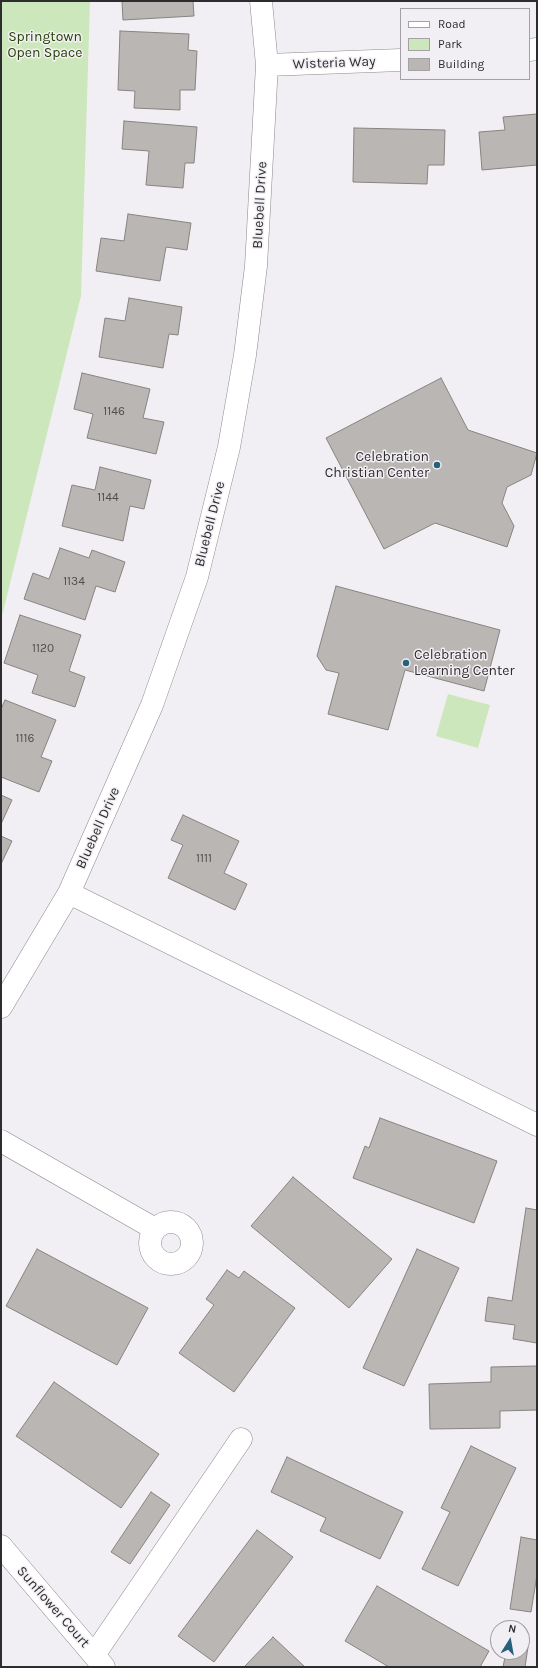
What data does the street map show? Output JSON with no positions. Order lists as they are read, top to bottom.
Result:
{
  "streets": {
    "street": ["Wisteria Way", "Bluebell Drive", "Sunflower Court"]
  },
  "crossings": [
    ["Wisteria Way", "Bluebell Drive"]
  ],
  "parks": ["Springtown Open Space"],
  "places": ["Celebration Christian Center", "Celebration Learning Center"],
  "house_numbers": [
    "1146",
    "1144",
    "1134",
    "1120",
    "1116",
    "1111"
  ],
  "legend": ["Road", "Park", "Building"],
  "north": "top"
}
